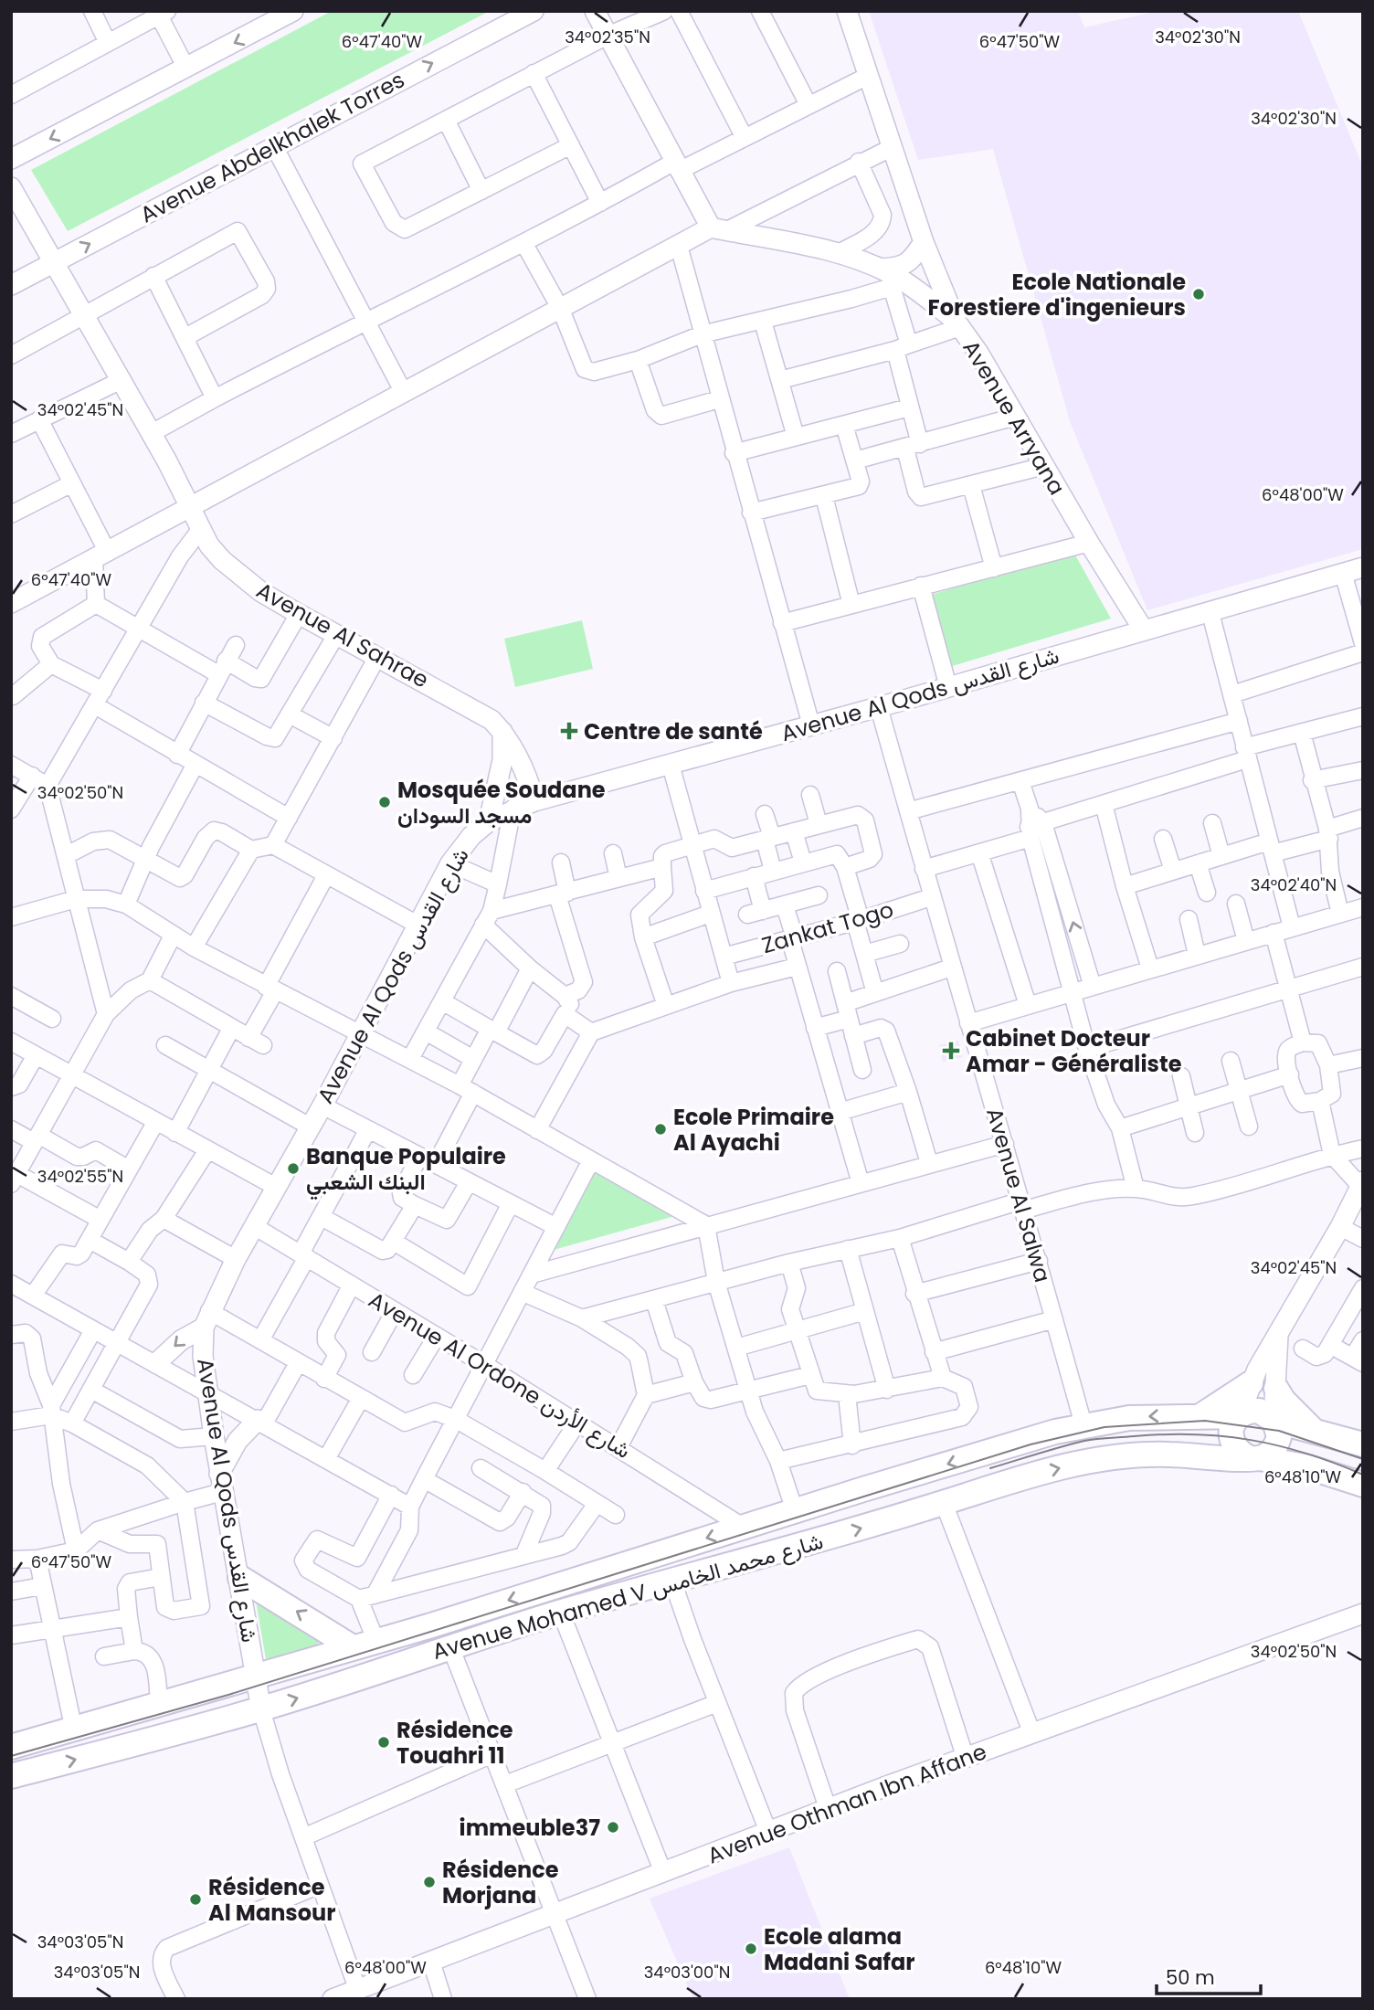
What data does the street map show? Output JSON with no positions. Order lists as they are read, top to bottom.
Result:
{
  "streets": {
    "main road": ["Avenue Mohamed V شارع محمد الخامس"],
    "street": [
      "Avenue Abdelkhalek Torres",
      "Avenue Arryana",
      "Avenue Al Sahrae",
      "Avenue Al Qods شارع القدس",
      "Zankat Togo",
      "Avenue Al Salwa",
      "Avenue Al Ordone شارع الأردن",
      "Avenue Othman Ibn Affane"
    ]
  },
  "crossings": [
    ["Avenue Abdelkhalek Torres", "Avenue Al Sahrae"],
    ["Avenue Arryana", "Avenue Al Qods شارع القدس"],
    ["Avenue Al Sahrae", "Avenue Al Qods شارع القدس"],
    ["Avenue Al Qods شارع القدس", "Avenue Al Salwa"],
    ["Avenue Al Qods شارع القدس", "Avenue Al Ordone شارع الأردن"],
    ["Avenue Al Qods شارع القدس", "Avenue Mohamed V شارع محمد الخامس"],
    ["Zankat Togo", "Avenue Al Salwa"],
    ["Avenue Al Salwa", "Avenue Mohamed V شارع محمد الخامس"],
    ["Avenue Al Ordone شارع الأردن", "Avenue Mohamed V شارع محمد الخامس"]
  ],
  "places": {
    "other": [
      "Ecole Nationale Forestiere d'ingenieurs",
      "Mosquée Soudane مسجد السودان",
      "Ecole Primaire Al Ayachi",
      "Banque Populaire البنك الشعبي",
      "Résidence Touahri 11",
      "immeuble37",
      "Résidence Morjana",
      "Résidence Al Mansour",
      "Ecole alama Madani Safar"
    ],
    "health": ["Centre de santé", "Cabinet Docteur Amar - Généraliste"]
  },
  "scale_bar": "50 m",
  "coordinates": [
    "34°02'35\"N",
    "34°02'30\"N",
    "6°47'50\"W",
    "6°47'40\"W",
    "34°02'45\"N",
    "6°48'00\"W",
    "34°02'50\"N",
    "34°02'40\"N",
    "34°02'55\"N",
    "6°48'10\"W",
    "34°03'05\"N",
    "34°03'00\"N"
  ]
}
